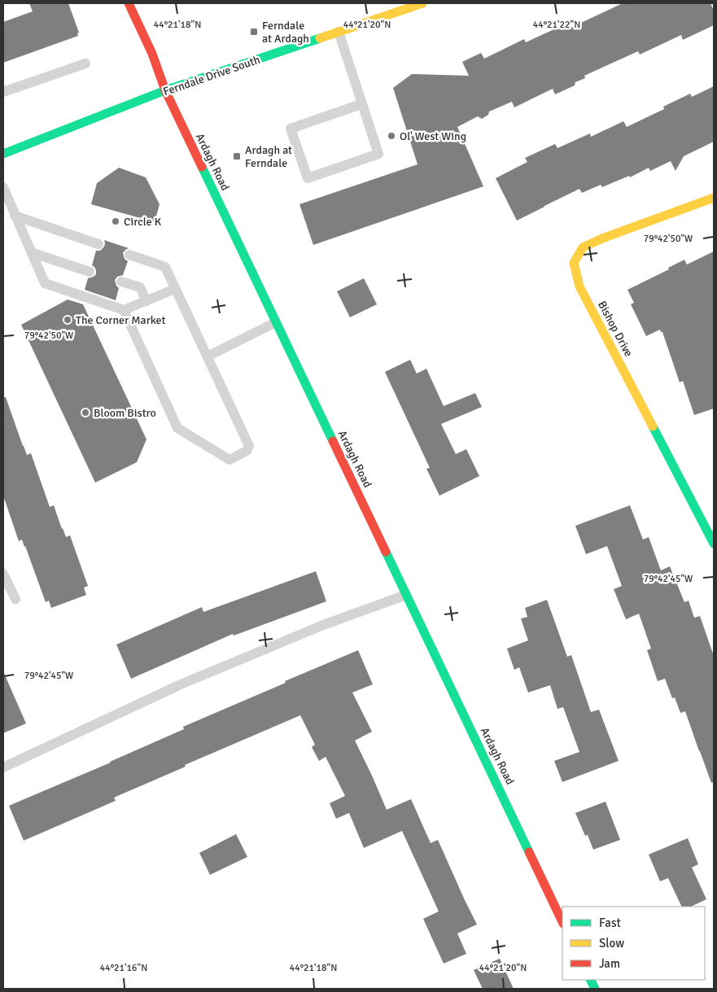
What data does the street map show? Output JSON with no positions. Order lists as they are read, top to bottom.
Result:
{
  "streets": {
    "street": ["Ferndale Drive South", "Ardagh Road", "Bishop Drive"]
  },
  "crossings": [
    ["Ferndale Drive South", "Ardagh Road"]
  ],
  "places": {
    "transit": ["Ferndale at Ardagh", "Ardagh at Ferndale"],
    "other": [
      "Ol' West Wing",
      "Circle K",
      "The Corner Market",
      "Bloom Bistro"
    ]
  },
  "legend": ["Fast", "Slow", "Jam"],
  "coordinates": [
    "44°21'18\"N",
    "44°21'20\"N",
    "44°21'22\"N",
    "79°42'50\"W",
    "79°42'45\"W",
    "44°21'16\"N"
  ]
}
